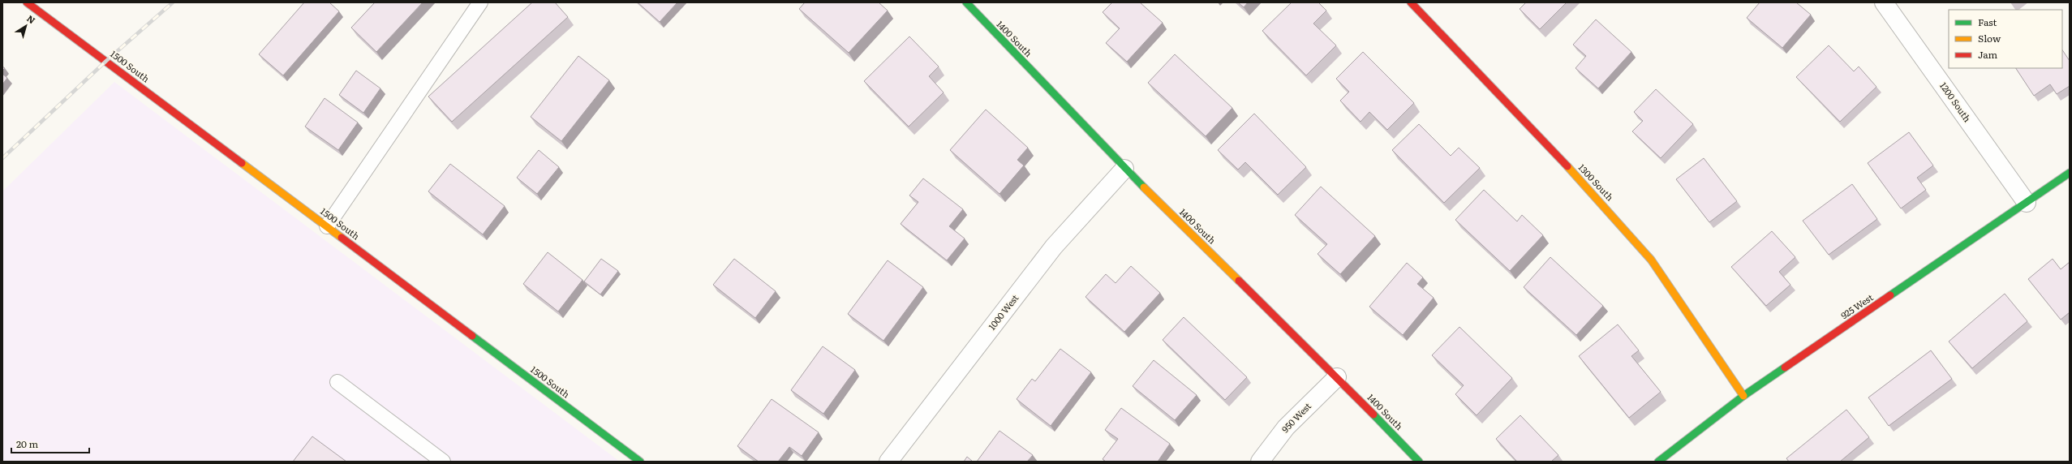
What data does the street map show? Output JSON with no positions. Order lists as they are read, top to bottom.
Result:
{
  "streets": {
    "street": [
      "1400 South",
      "1500 South",
      "1200 South",
      "1300 South",
      "925 West",
      "1000 West",
      "950 West"
    ]
  },
  "crossings": [
    ["1400 South", "1000 West"],
    ["1400 South", "950 West"],
    ["1200 South", "925 West"],
    ["1300 South", "925 West"]
  ],
  "legend": ["Fast", "Slow", "Jam"],
  "scale_bar": "20 m",
  "north": "top right"
}
